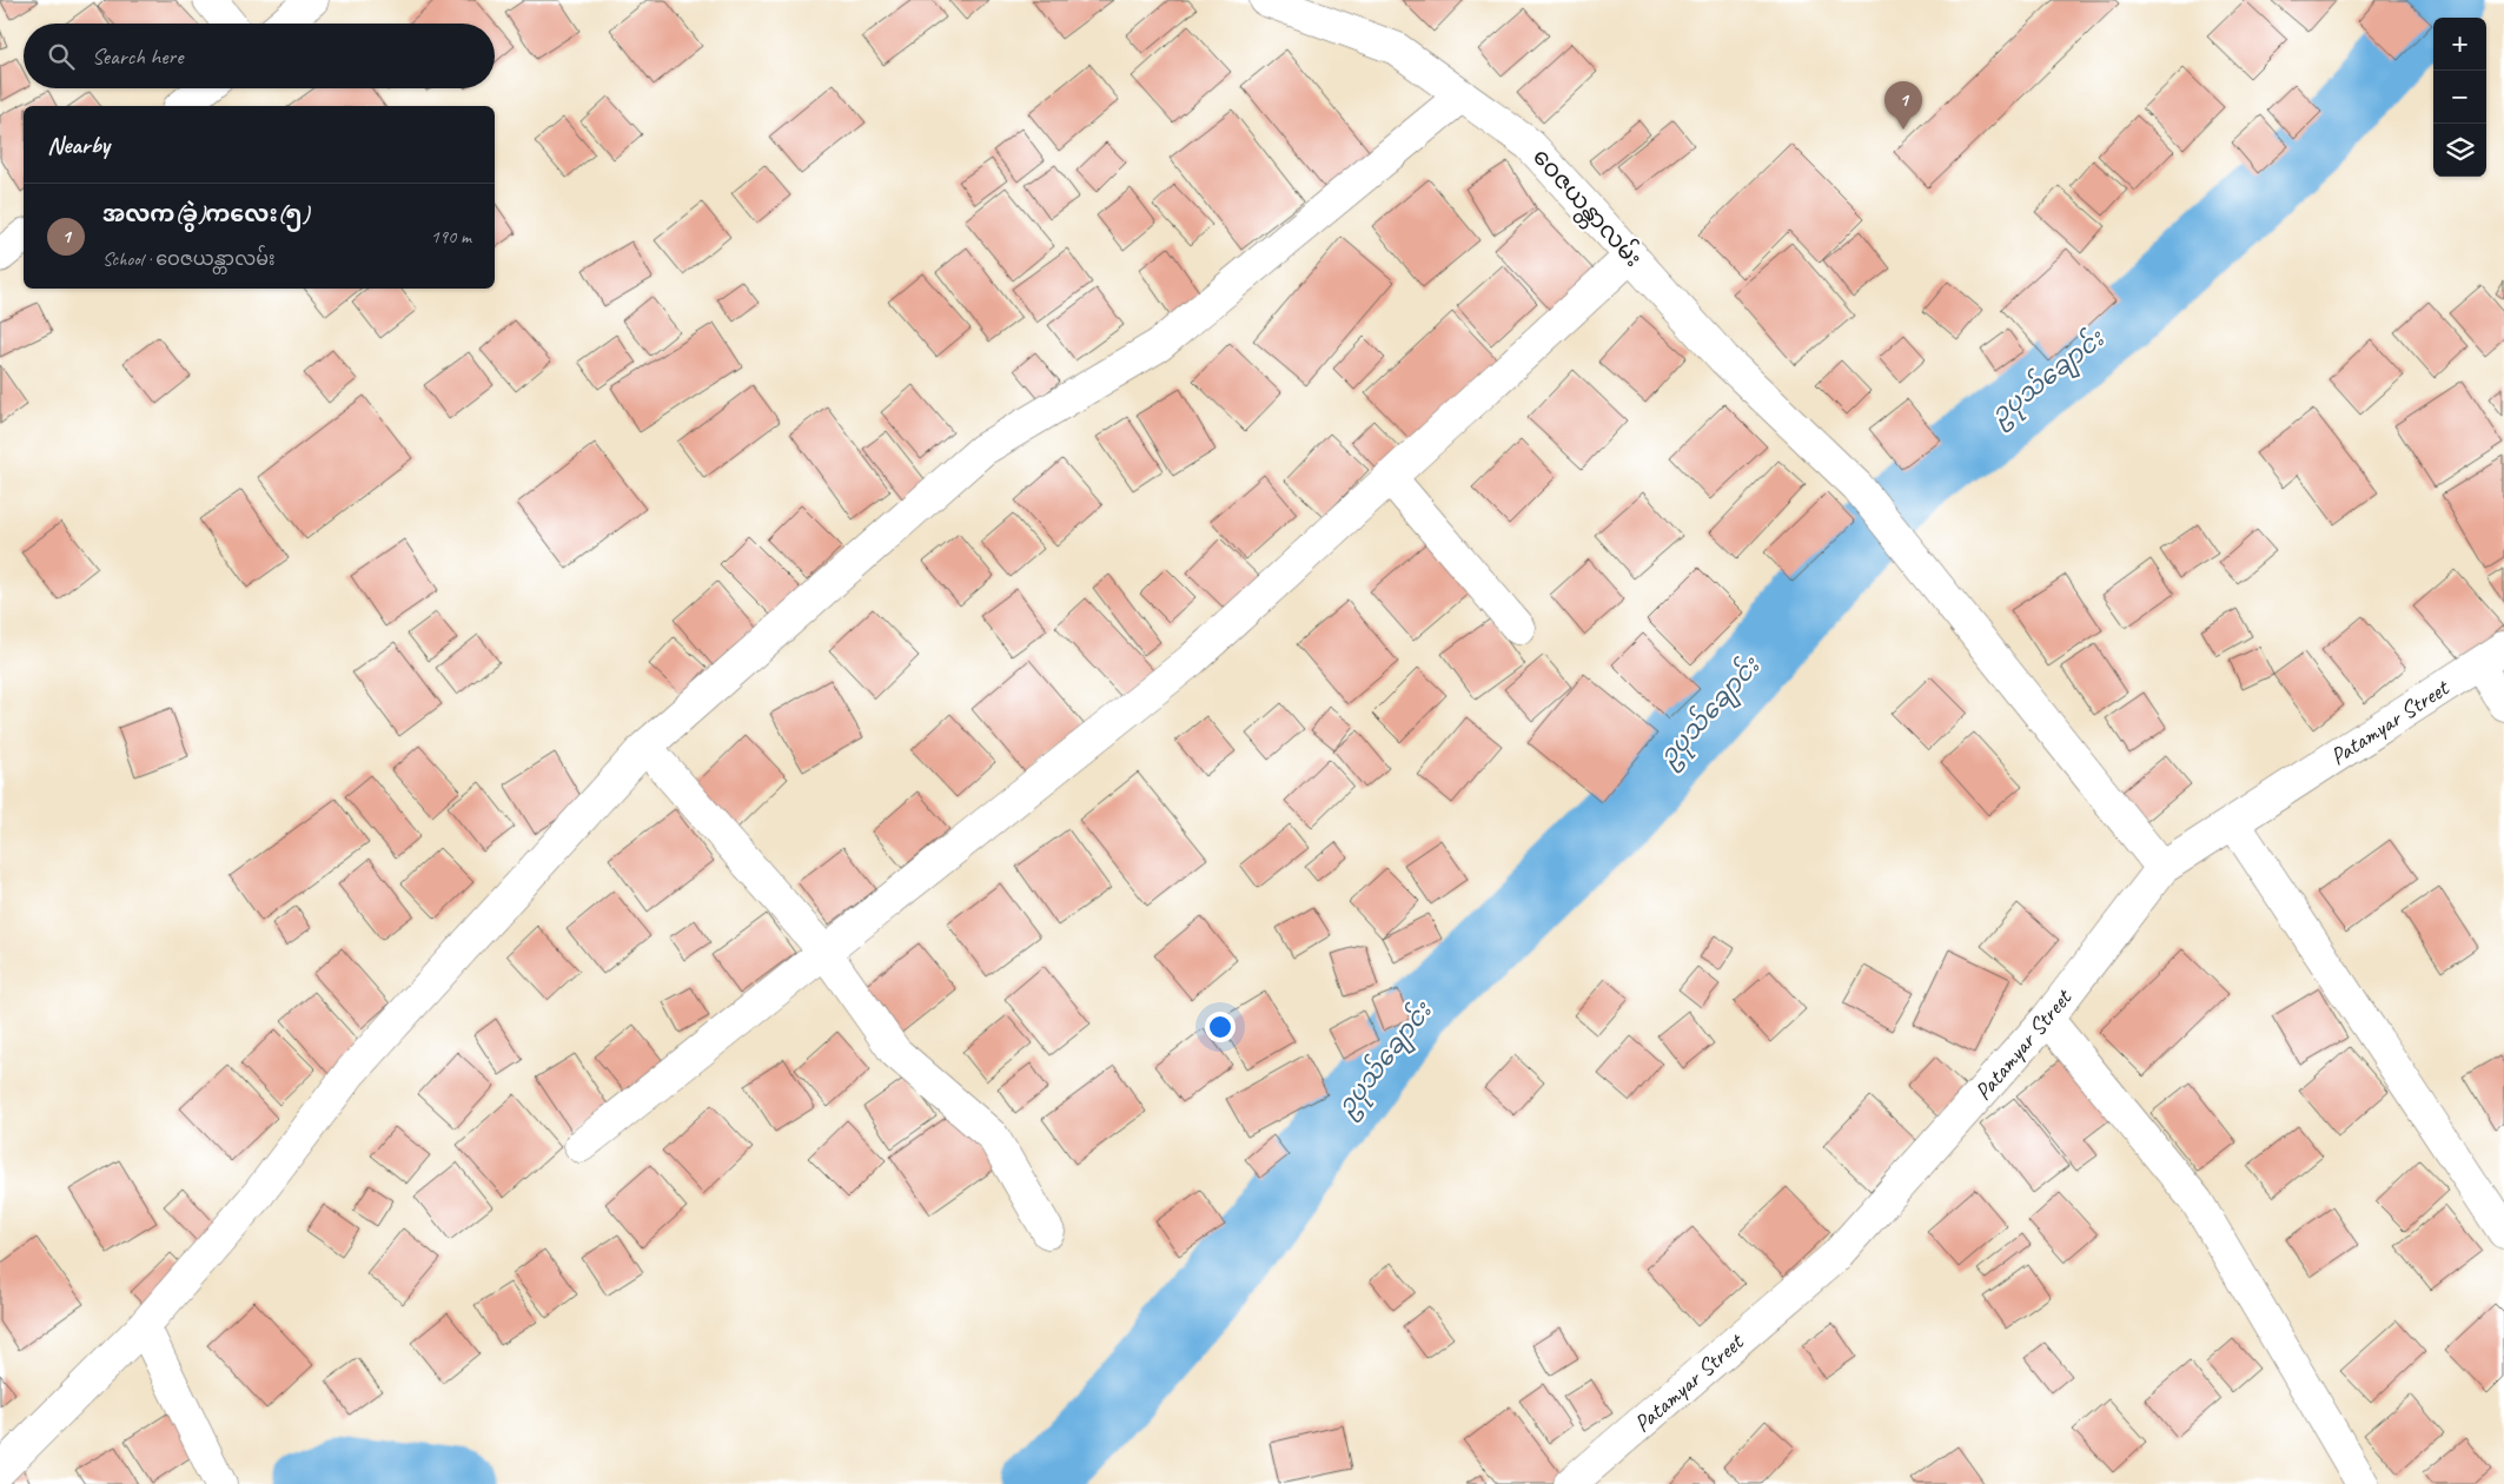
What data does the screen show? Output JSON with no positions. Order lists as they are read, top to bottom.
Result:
{
  "streets": {
    "street": ["ဝေဇယန္တာလမ်း", "Patamyar Street"]
  },
  "crossings": [
    ["ဝေဇယန္တာလမ်း", "Patamyar Street"]
  ],
  "water": ["ဥပုသ်ချောင်း"],
  "page": {
    "map_buttons": ["+", "−"],
    "search": "Search here",
    "pins": "1",
    "heading": "Nearby",
    "list": [
      {
        "mark": "1",
        "name": "အလက(ခွဲ)ကလေး(၅)",
        "note": "School · ဝေဇယန္တာလမ်း",
        "value": "190 m"
      }
    ]
  }
}
